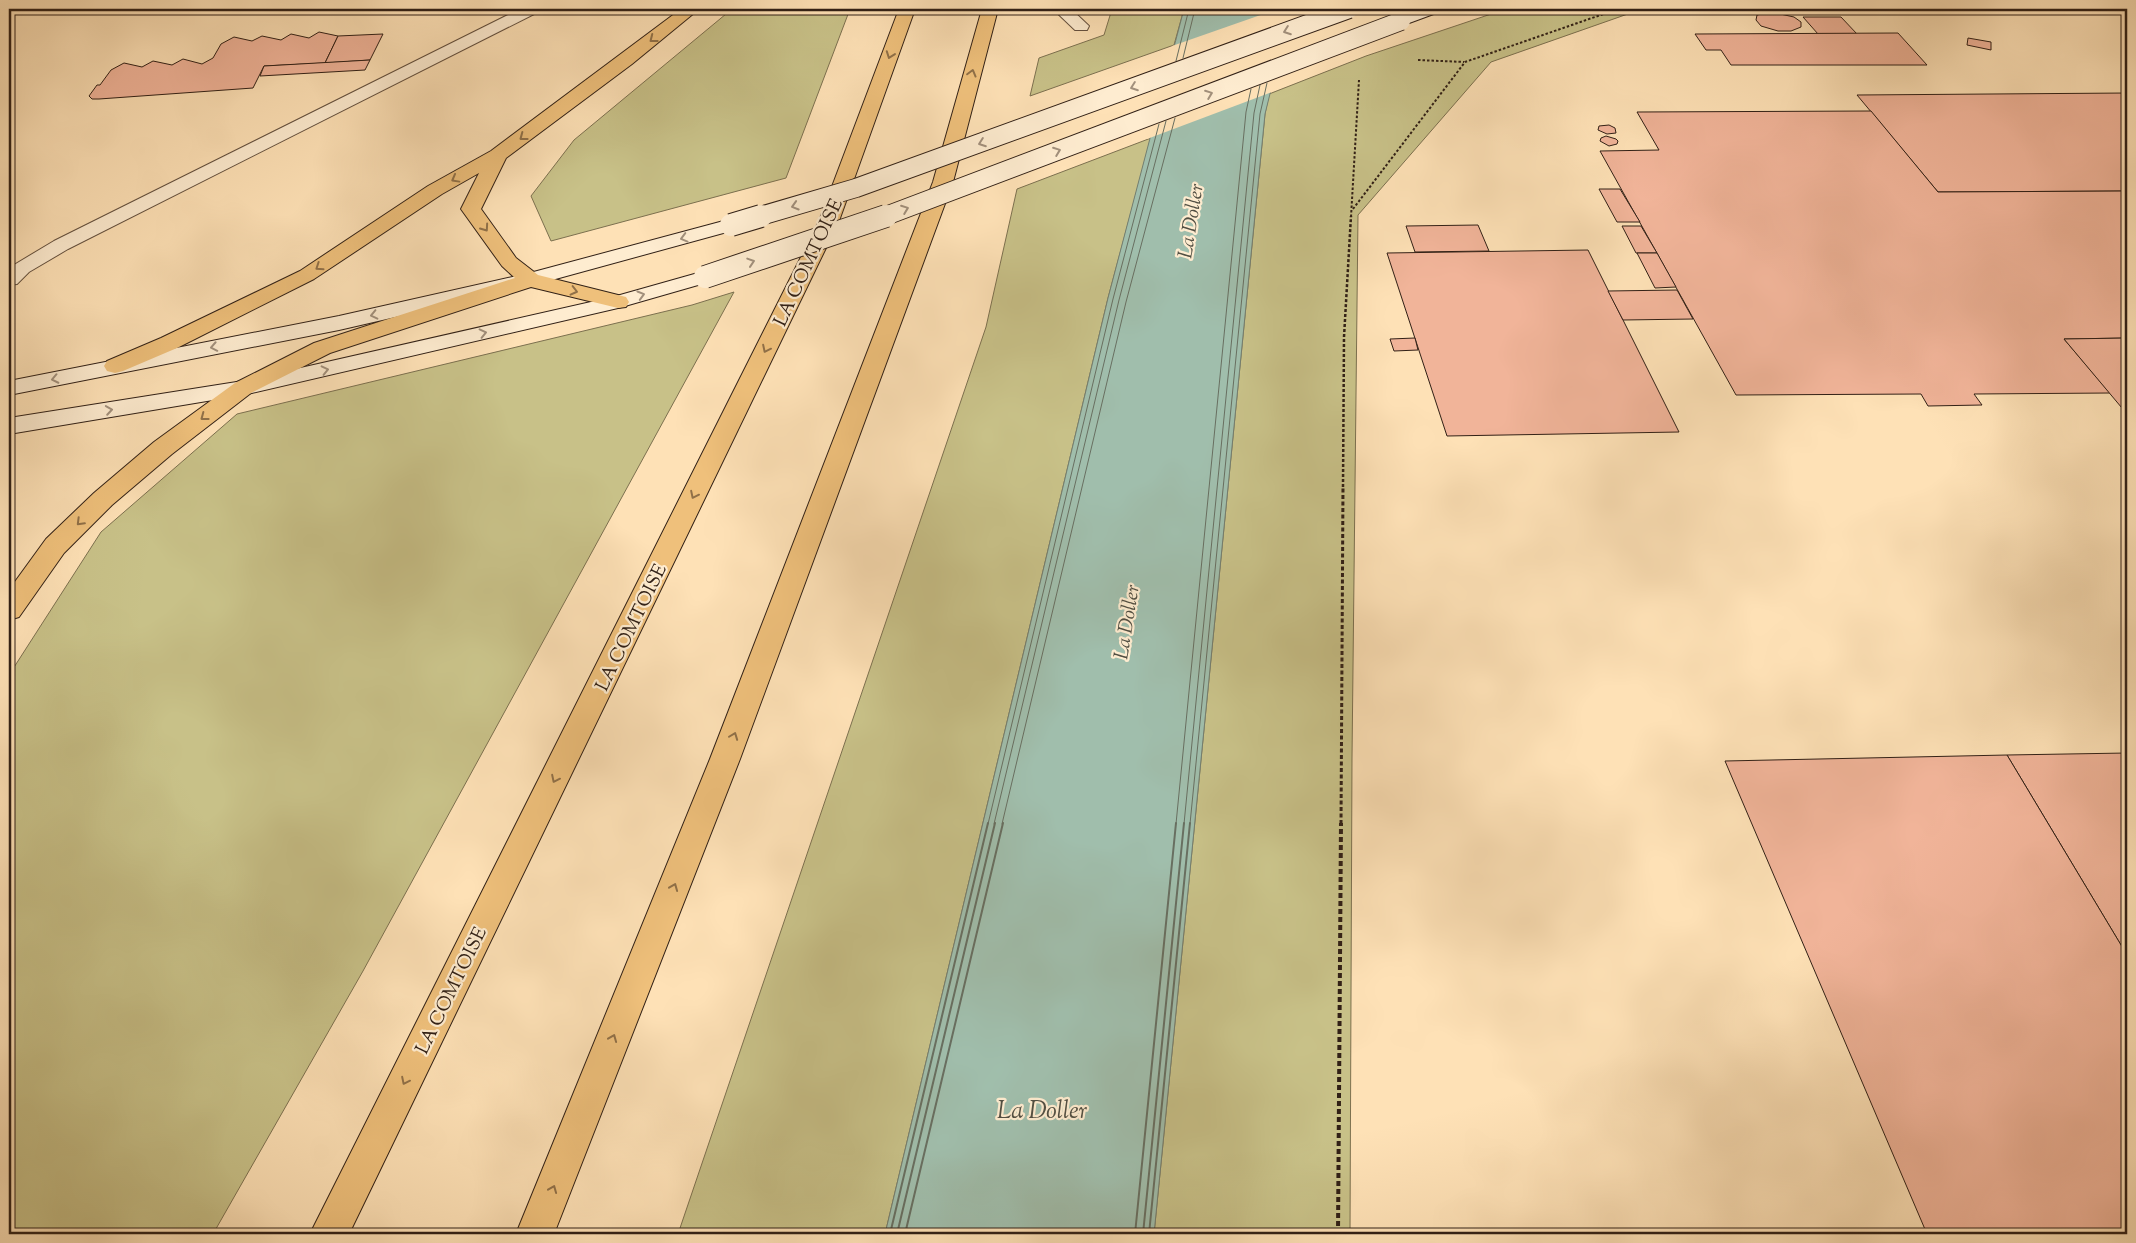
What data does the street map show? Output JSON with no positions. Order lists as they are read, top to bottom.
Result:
{
  "streets": {
    "highway": ["LA COMTOISE"]
  },
  "water": ["La Doller"]
}
